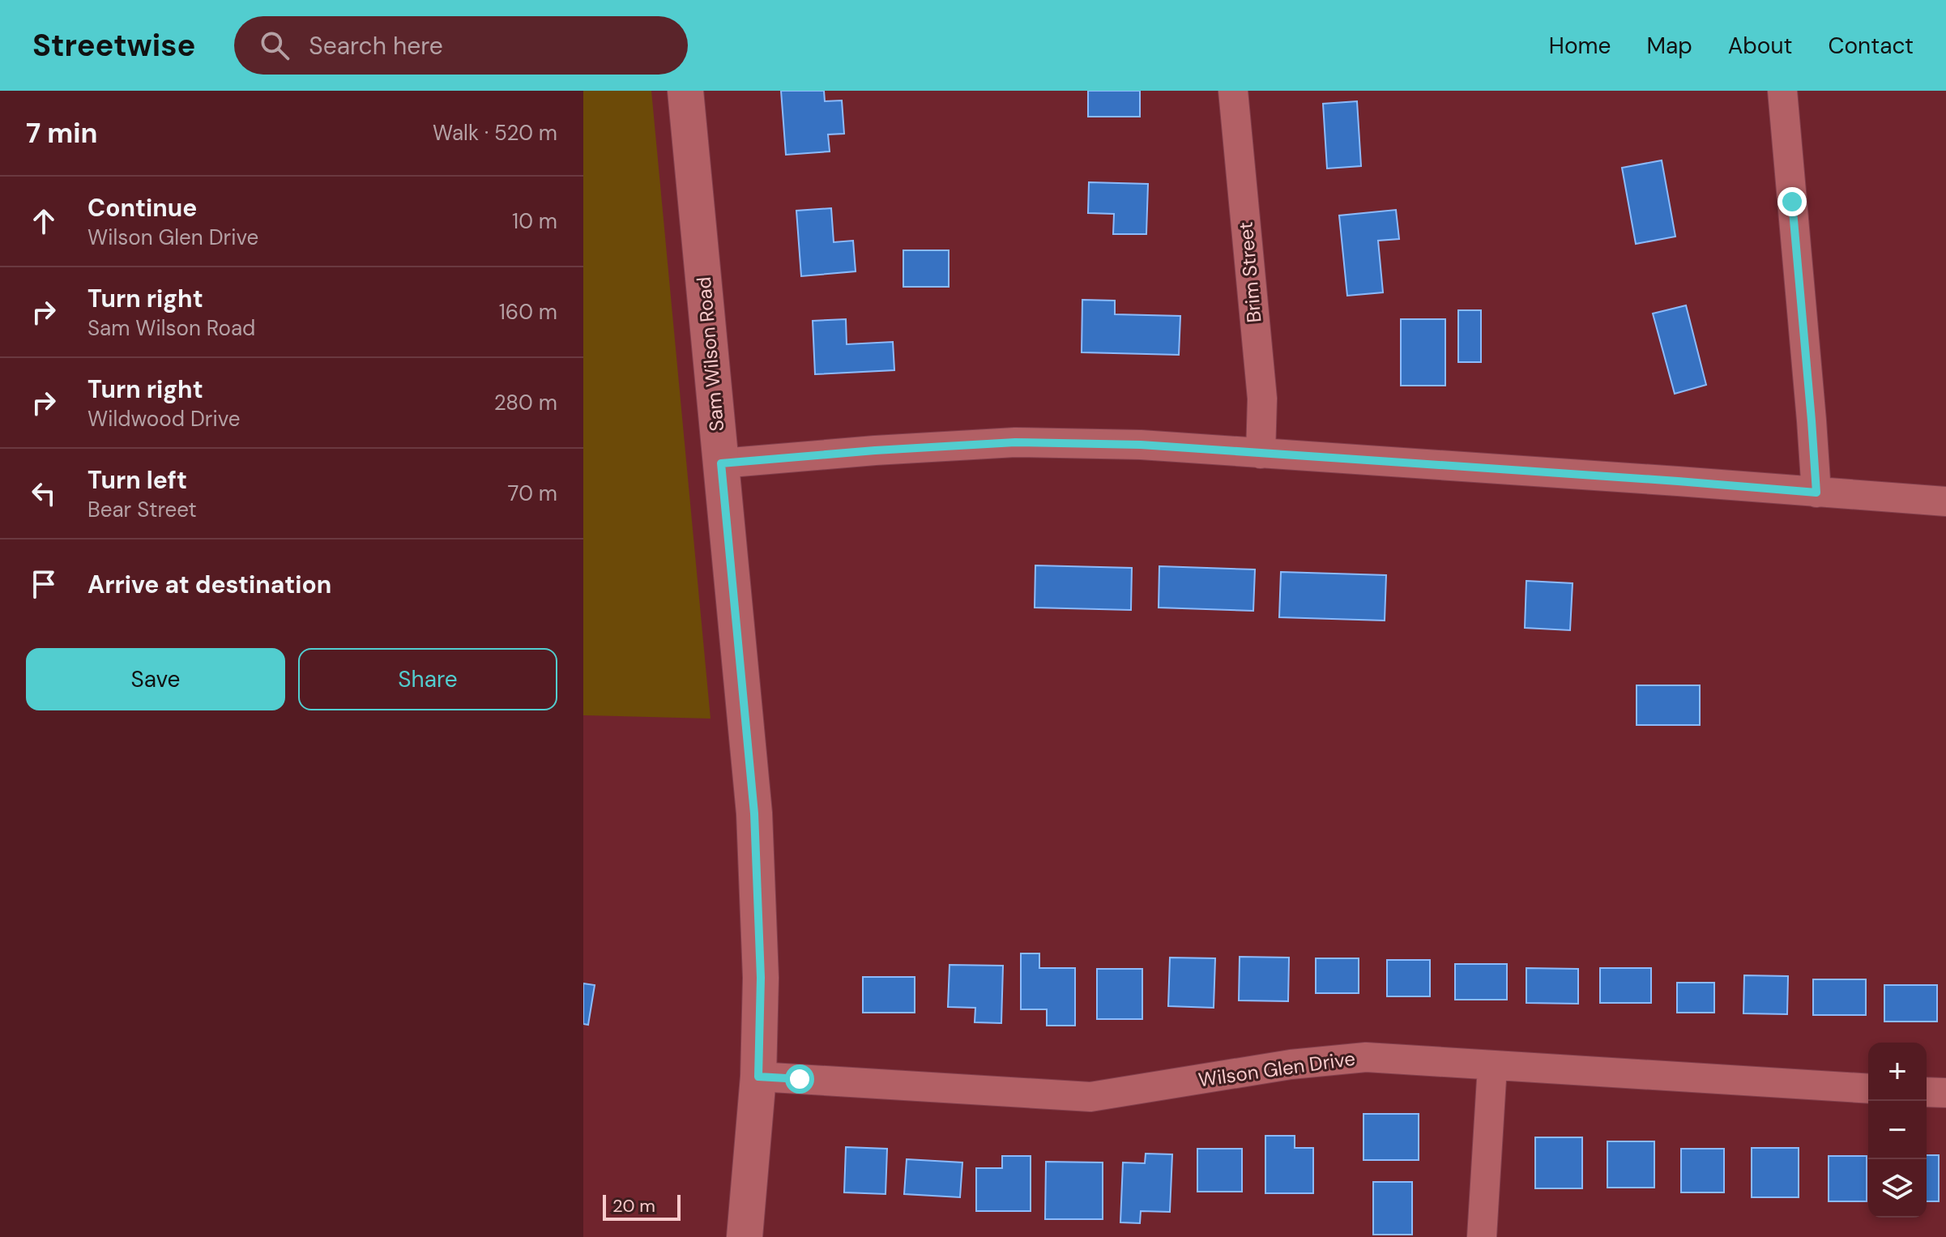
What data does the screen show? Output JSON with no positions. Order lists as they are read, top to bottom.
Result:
{
  "streets": {
    "street": ["Brim Street", "Sam Wilson Road", "Wilson Glen Drive"]
  },
  "crossings": [
    ["Sam Wilson Road", "Wilson Glen Drive"]
  ],
  "scale_bar": "20 m",
  "page": {
    "header": "Streetwise",
    "search": "Search here",
    "nav": [
      "Home",
      "Map",
      "About",
      "Contact"
    ],
    "heading": ["7 min", "Walk · 520 m"],
    "list": [
      ["Continue", "Wilson Glen Drive", "10 m"],
      ["Turn right", "Sam Wilson Road", "160 m"],
      ["Turn right", "Wildwood Drive", "280 m"],
      ["Turn left", "Bear Street", "70 m"],
      "Arrive at destination"
    ],
    "buttons": ["Save", "Share"],
    "map_buttons": ["+", "−"],
    "scale": "20 m"
  }
}
